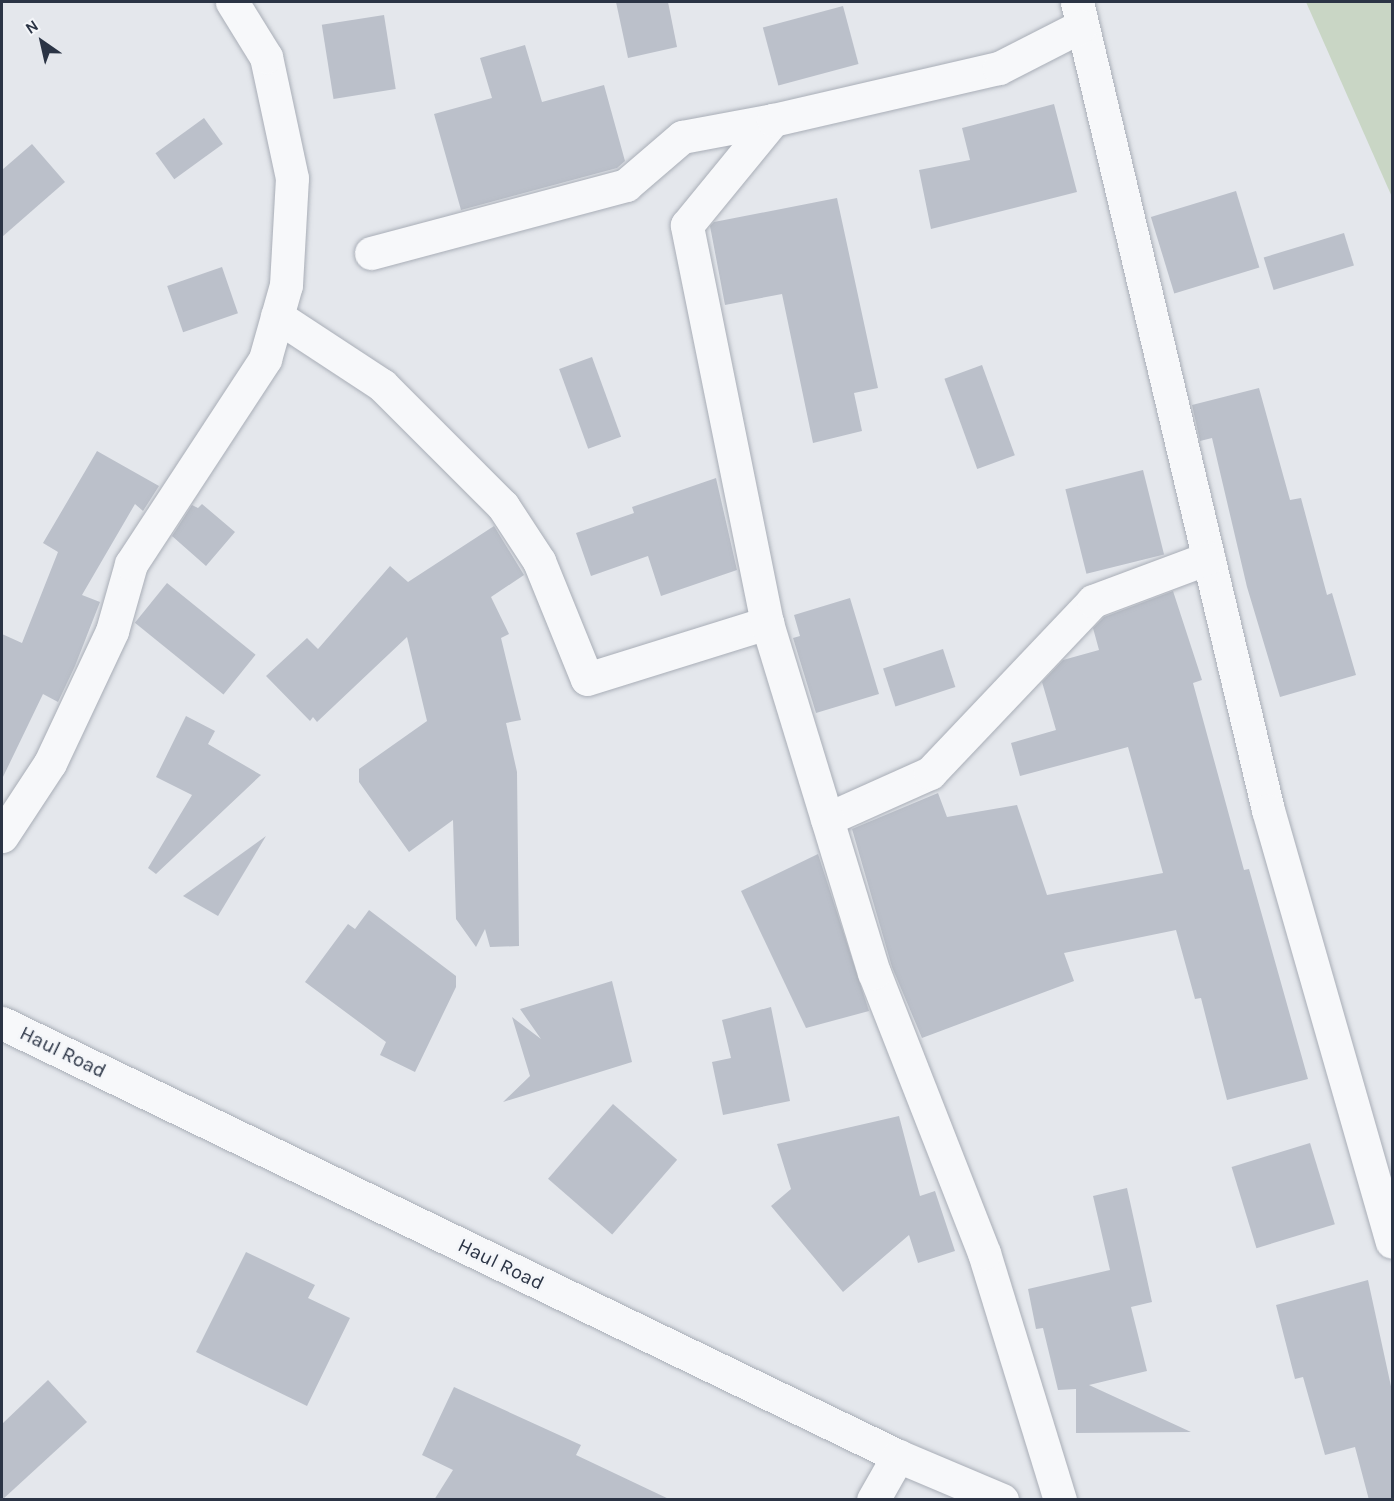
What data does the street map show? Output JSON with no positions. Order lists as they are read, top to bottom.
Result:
{
  "streets": {
    "street": ["Haul Road"]
  },
  "north": "top left"
}
